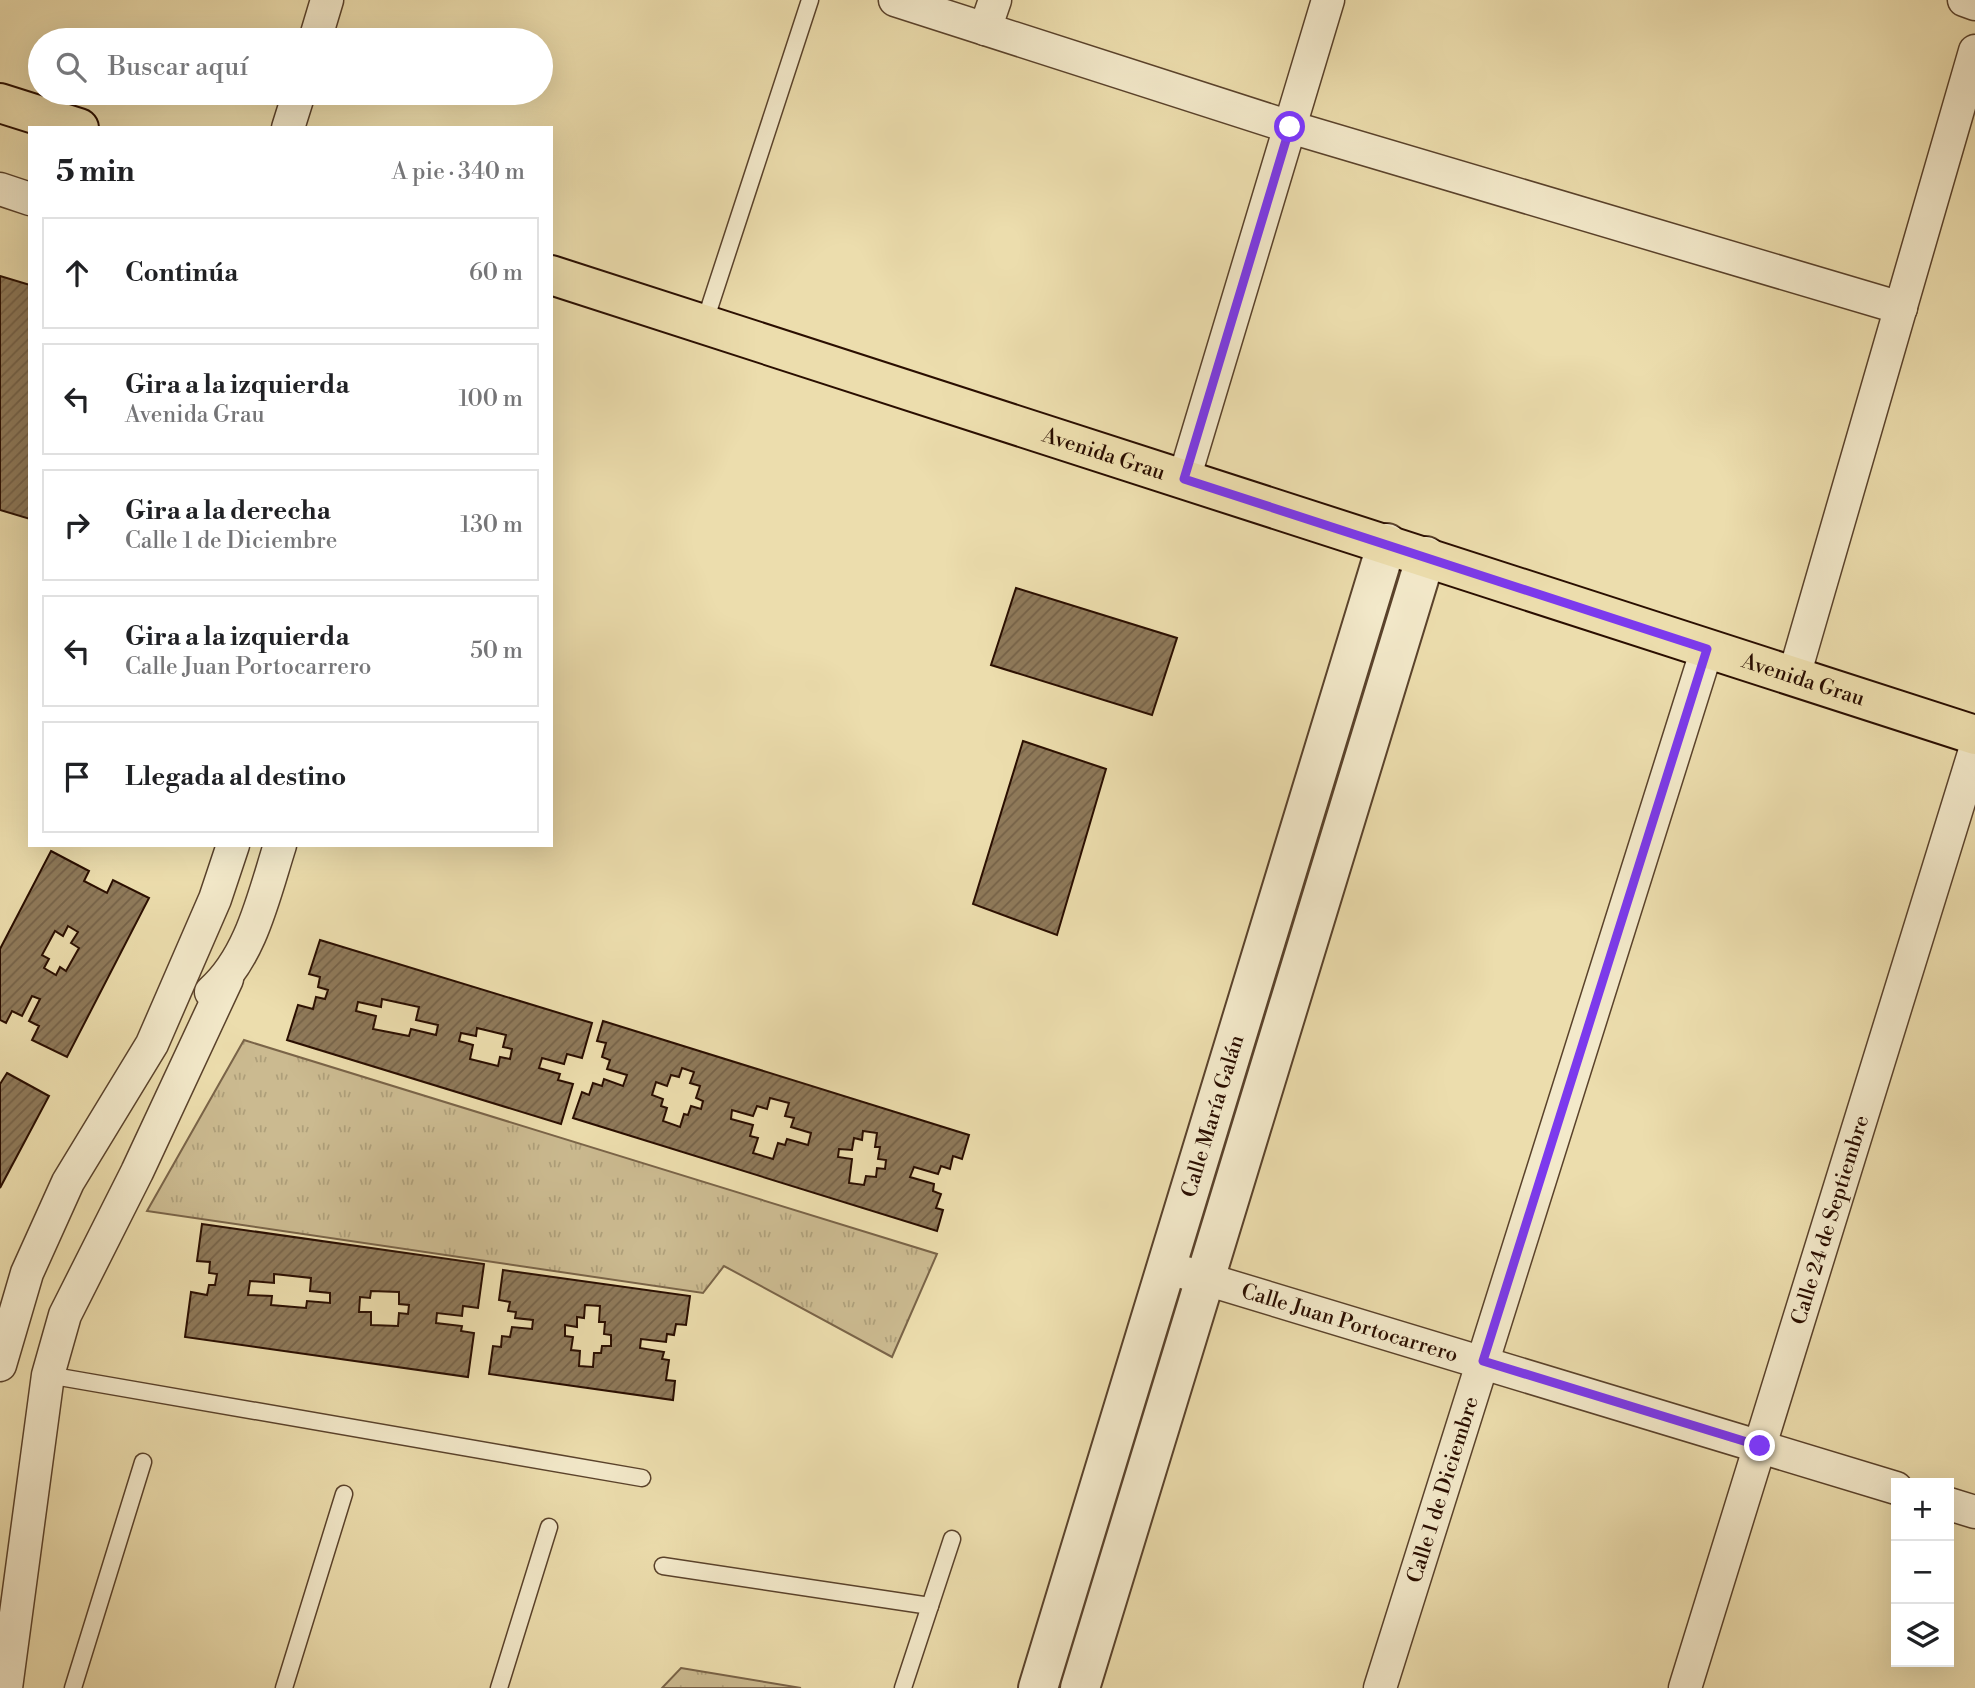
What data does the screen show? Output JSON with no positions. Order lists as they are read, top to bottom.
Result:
{
  "streets": {
    "main road": ["Avenida Grau"],
    "street": [
      "Calle María Galán",
      "Calle 24 de Septiembre",
      "Calle Juan Portocarrero",
      "Calle 1 de Diciembre"
    ]
  },
  "crossings": [
    ["Avenida Grau", "Calle María Galán"],
    ["Avenida Grau", "Calle 1 de Diciembre"],
    ["Calle María Galán", "Calle Juan Portocarrero"],
    ["Calle 24 de Septiembre", "Calle Juan Portocarrero"],
    ["Calle Juan Portocarrero", "Calle 1 de Diciembre"]
  ],
  "page": {
    "search": "Buscar aquí",
    "heading": ["5 min", "A pie · 340 m"],
    "list": [
      ["Continúa", "60 m"],
      ["Gira a la izquierda", "Avenida Grau", "100 m"],
      ["Gira a la derecha", "Calle 1 de Diciembre", "130 m"],
      ["Gira a la izquierda", "Calle Juan Portocarrero", "50 m"],
      "Llegada al destino"
    ],
    "map_buttons": ["+", "−"]
  }
}
